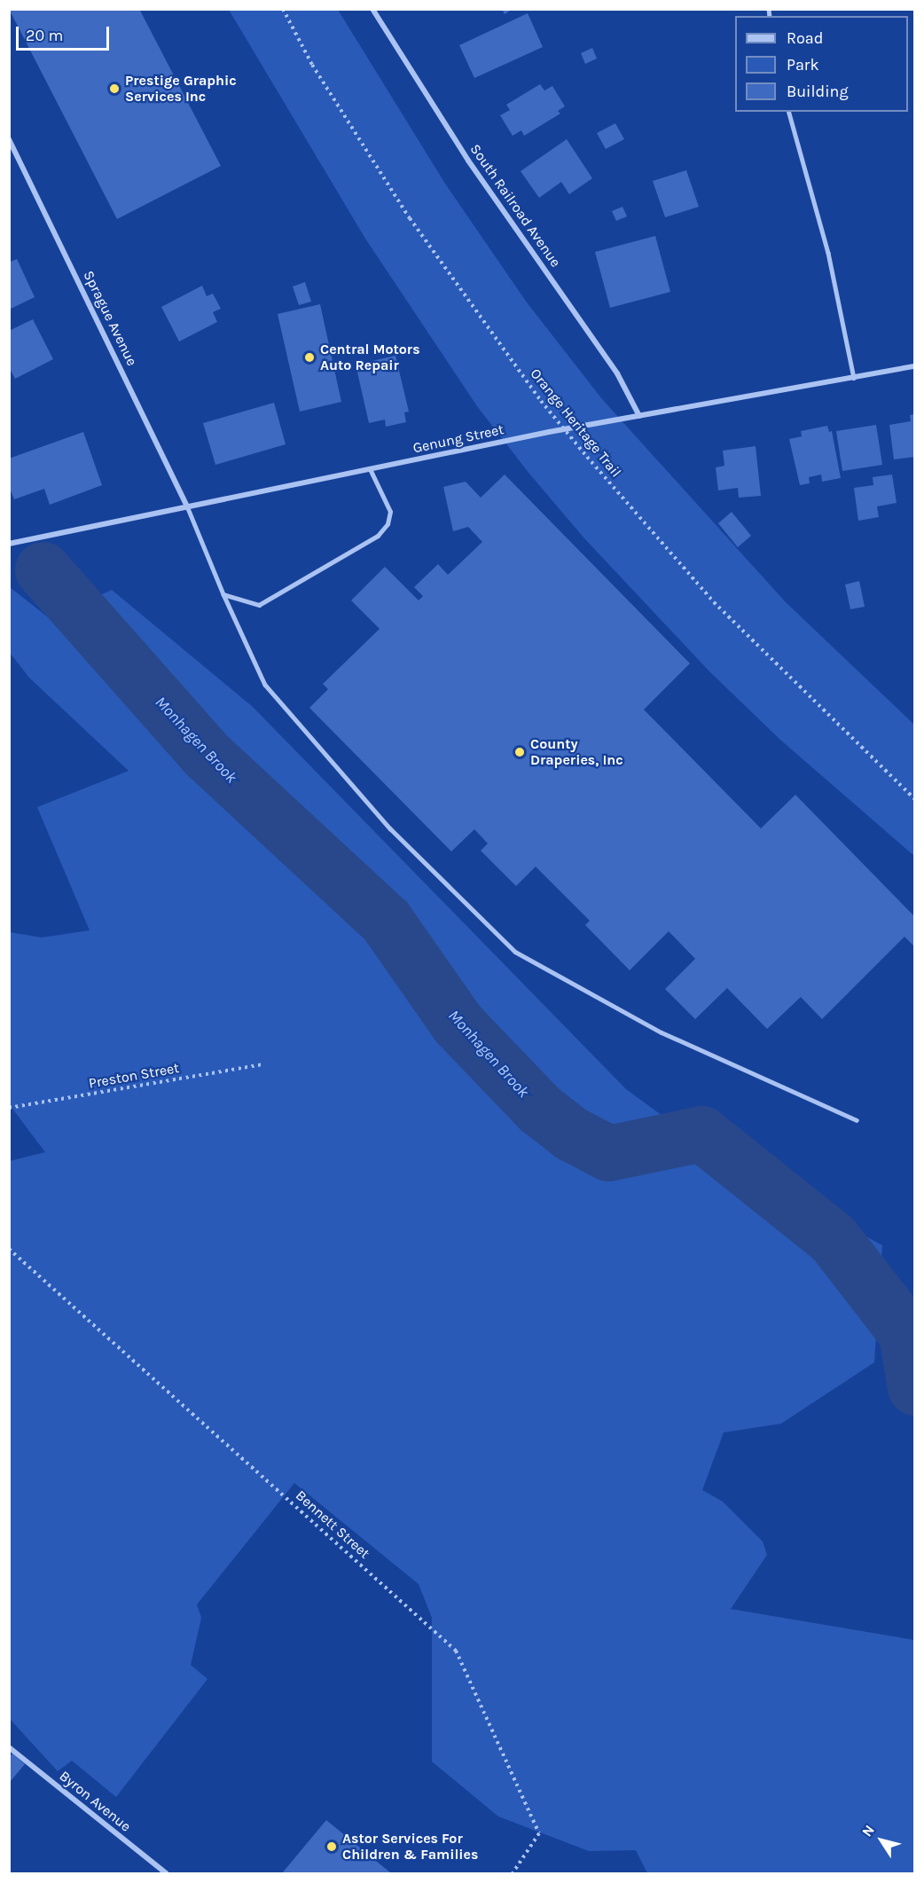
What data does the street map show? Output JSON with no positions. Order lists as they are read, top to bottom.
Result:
{
  "streets": {
    "street": [
      "South Railroad Avenue",
      "Sprague Avenue",
      "Genung Street",
      "Byron Avenue"
    ],
    "path": ["Orange Heritage Trail", "Preston Street", "Bennett Street"]
  },
  "crossings": [
    ["South Railroad Avenue", "Genung Street"],
    ["Sprague Avenue", "Genung Street"]
  ],
  "water": ["Monhagen Brook"],
  "places": [
    "Prestige Graphic Services Inc",
    "Central Motors Auto Repair",
    "County Draperies, Inc",
    "Astor Services For Children & Families"
  ],
  "legend": ["Road", "Park", "Building"],
  "scale_bar": "20 m",
  "north": "top left"
}
